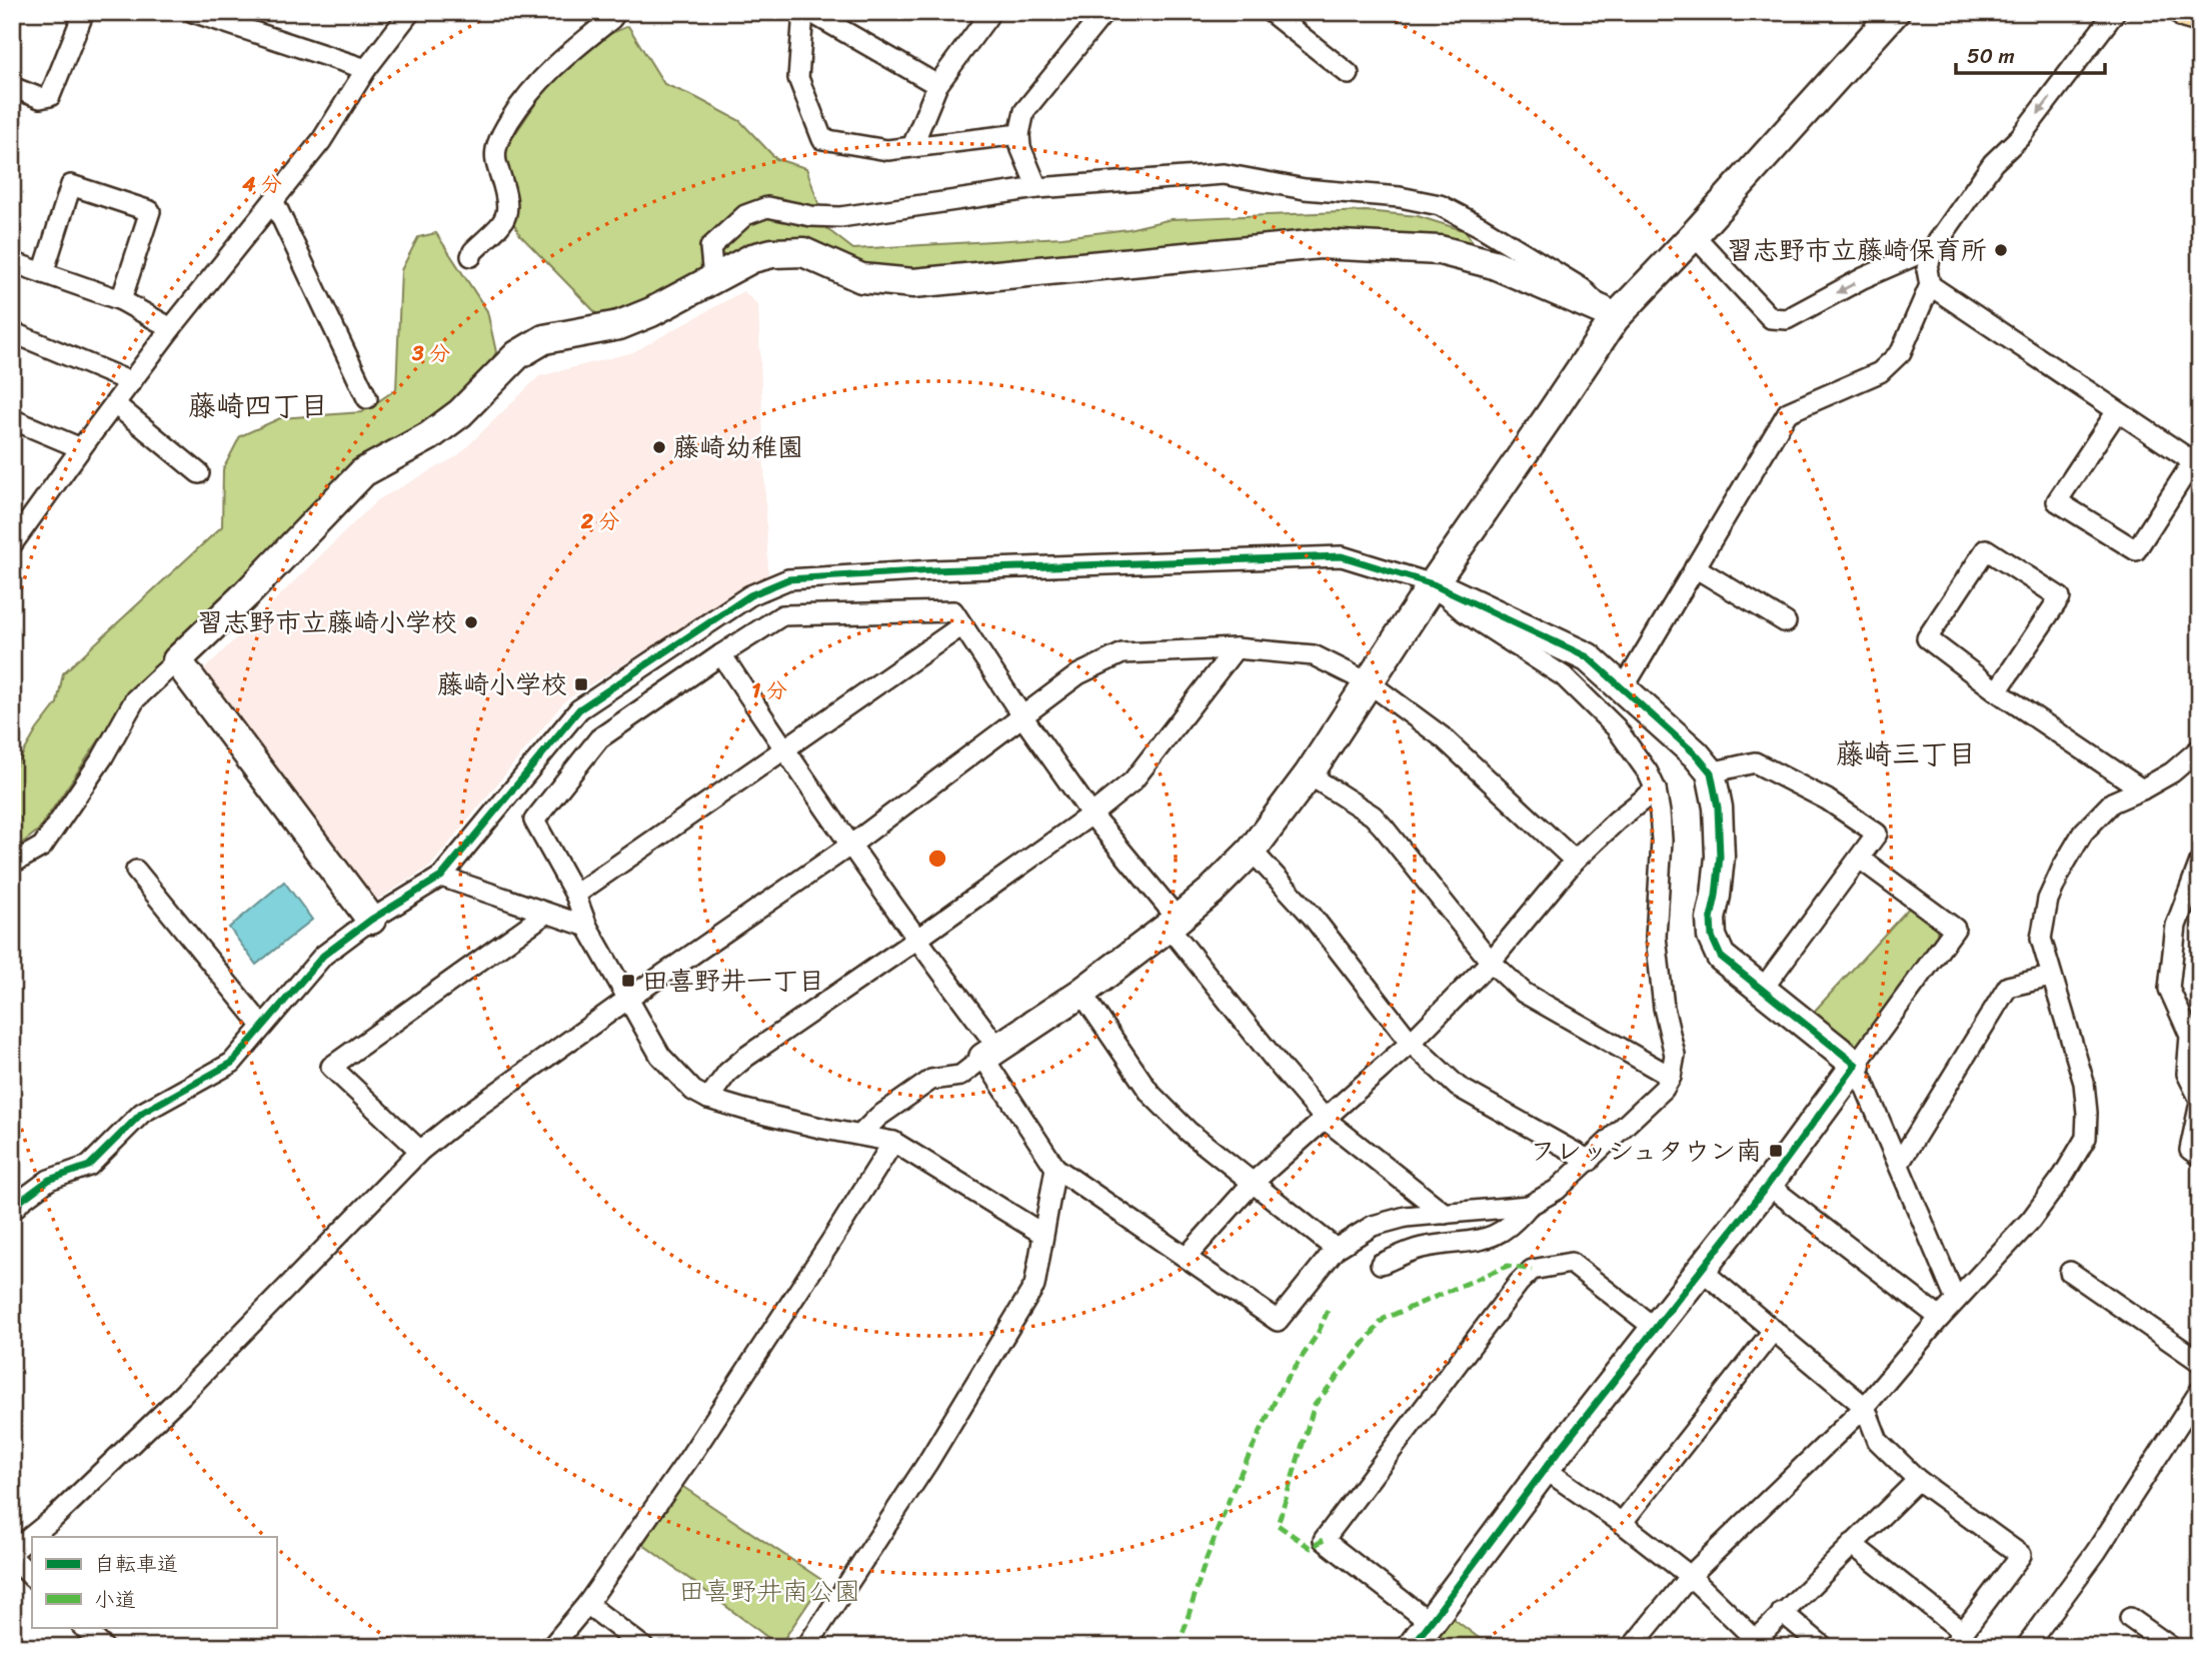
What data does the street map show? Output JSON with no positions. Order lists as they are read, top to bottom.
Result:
{
  "districts": ["藤崎四丁目", "藤崎三丁目"],
  "parks": ["田喜野井南公園"],
  "places": {
    "other": ["習志野市立藤崎保育所", "藤崎幼稚園", "習志野市立藤崎小学校"],
    "transit": ["藤崎小学校", "田喜野井一丁目", "フレッシュタウン南"]
  },
  "legend": ["自転車道", "小道"],
  "scale_bar": "50 m",
  "rings": [
    "4 分",
    "3 分",
    "2 分",
    "1 分"
  ]
}
